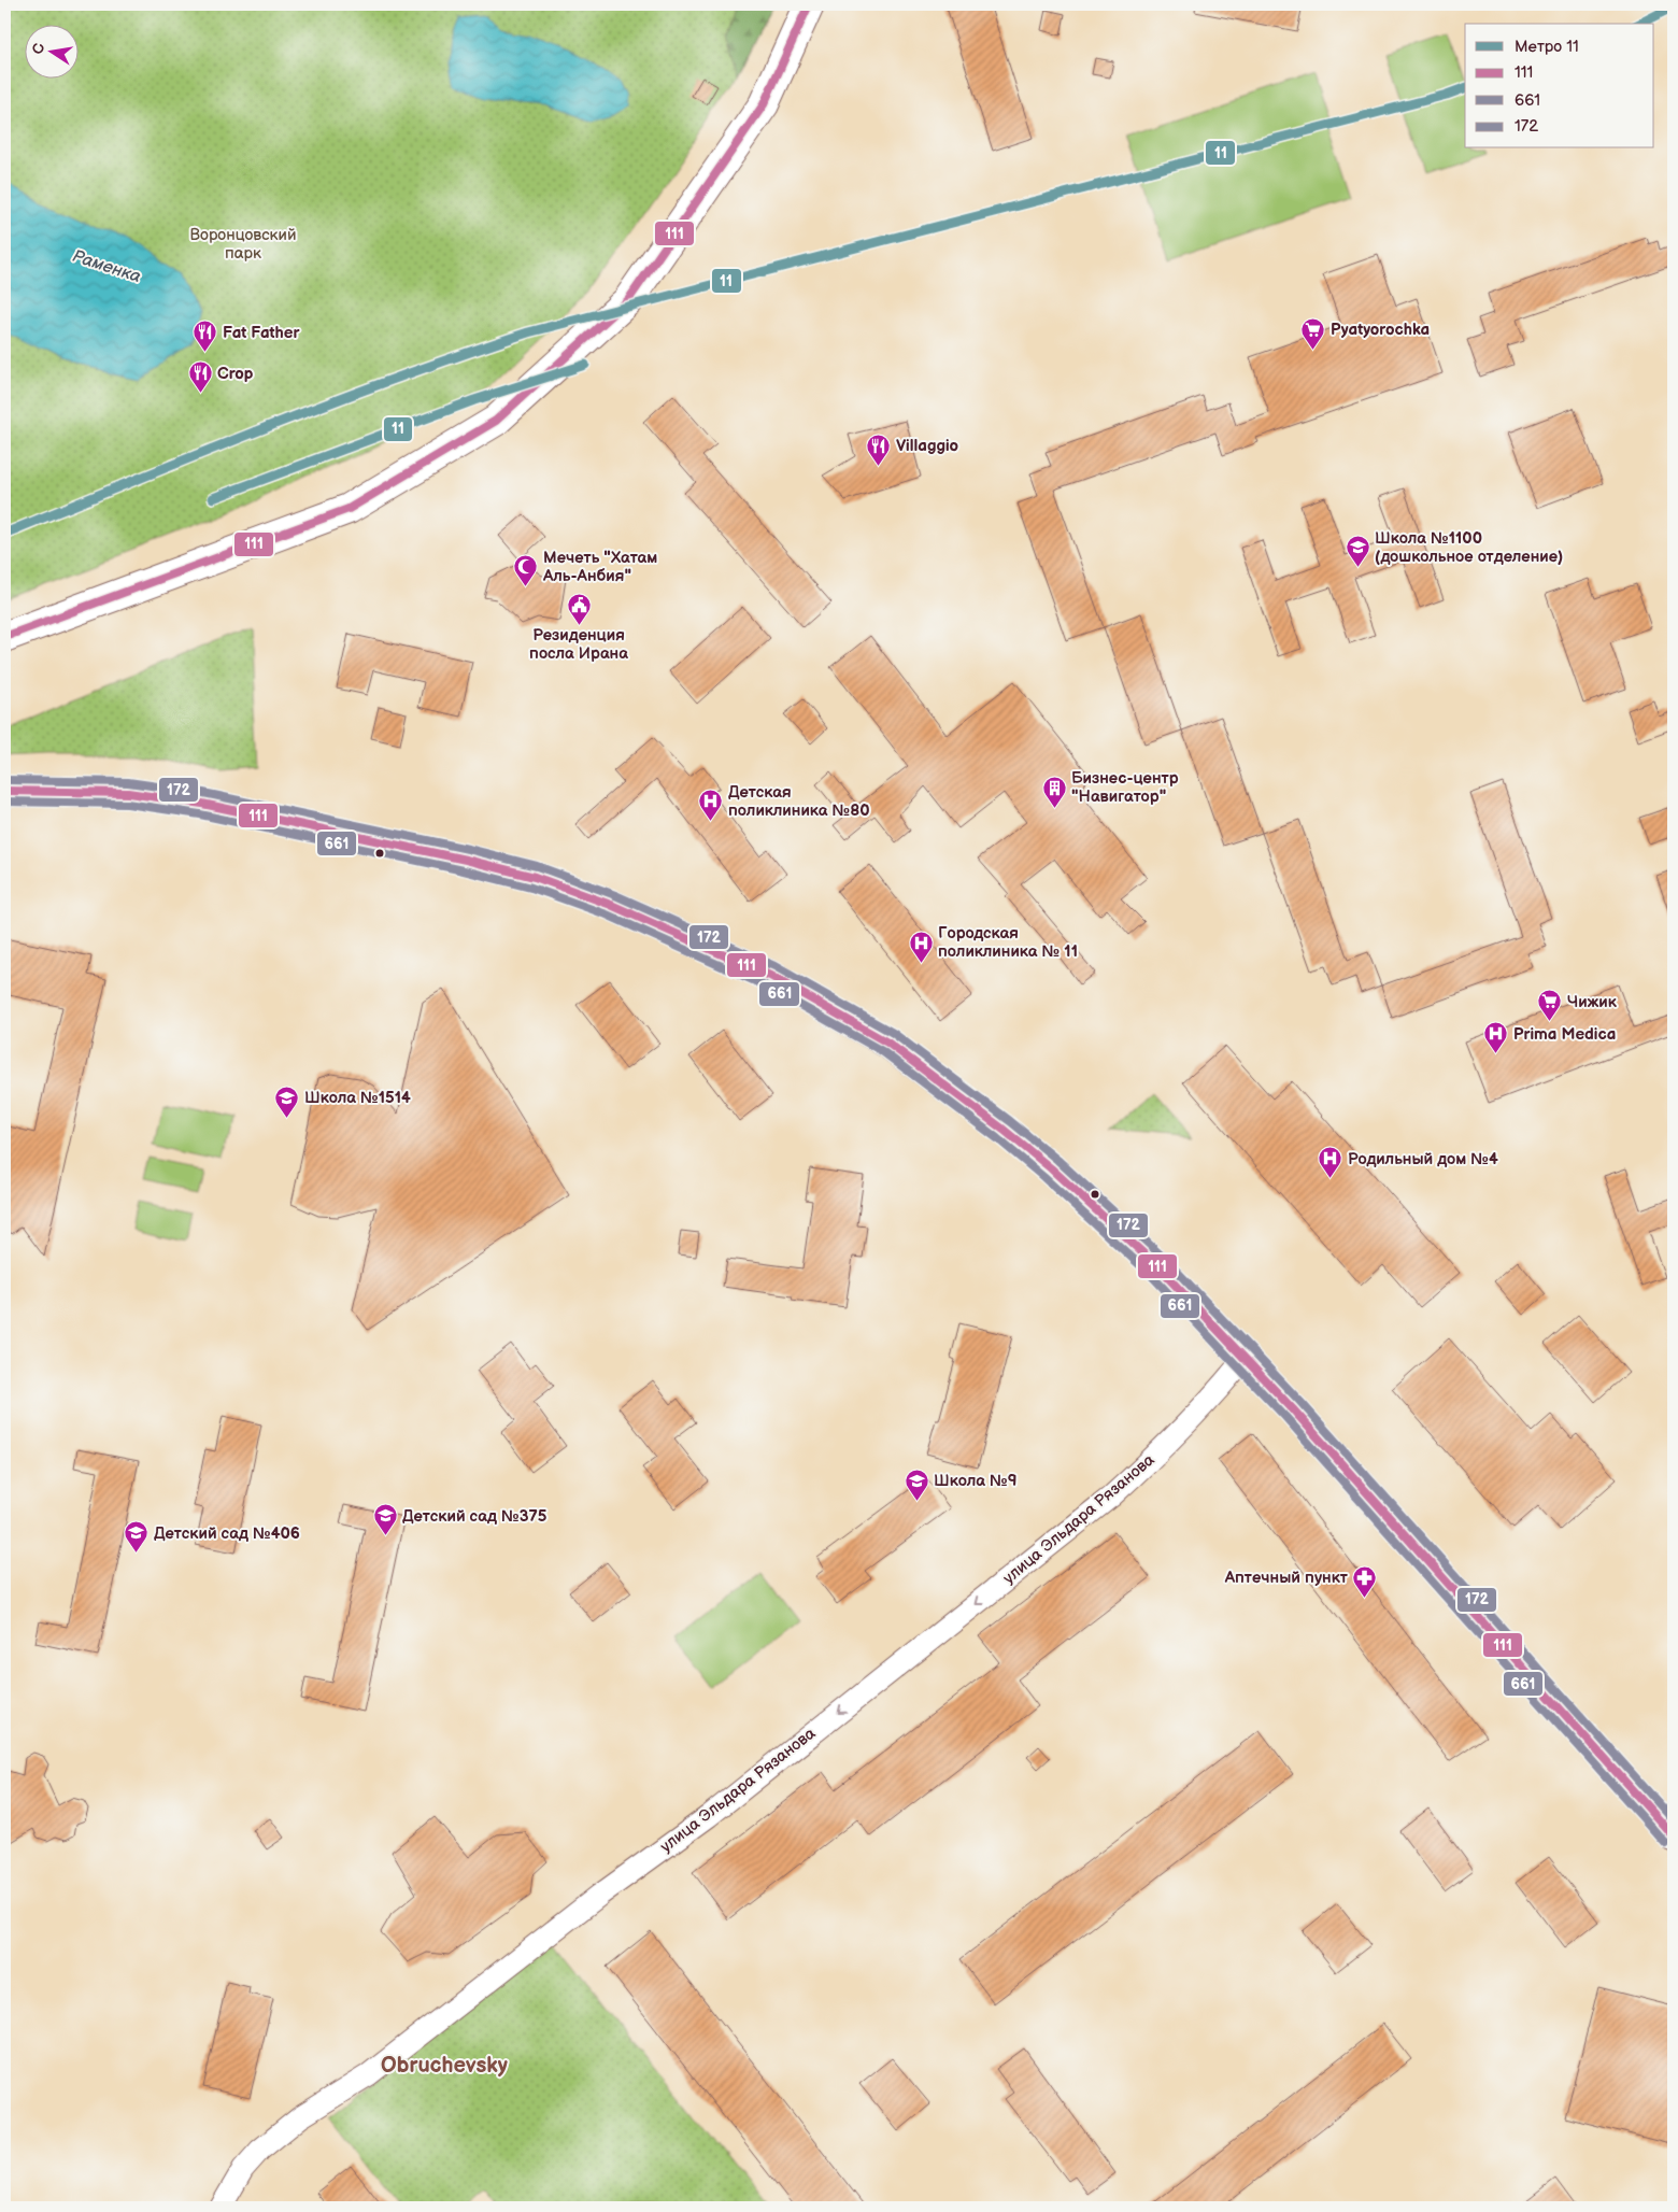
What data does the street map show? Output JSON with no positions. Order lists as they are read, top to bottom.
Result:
{
  "streets": {
    "street": ["улица Эльдара Рязанова"]
  },
  "one_way": ["улица Эльдара Рязанова"],
  "districts": ["Obruchevsky"],
  "water": ["Раменка"],
  "parks": ["Воронцовский парк"],
  "places": {
    "supermarket": ["Pyatyorochka", "Чижик"],
    "restaurant": ["Fat Father", "Crop", "Villaggio"],
    "school or university": [
      "Школа №1100 (дошкольное отделение)",
      "Школа №1514",
      "Школа №9",
      "Детский сад №375",
      "Детский сад №406"
    ],
    "mosque": ["Мечеть \"Хатам Аль-Анбия\""],
    "public building": ["Резиденция посла Ирана"],
    "building": ["Бизнеc-центр \"Навигатор\""],
    "hospital": [
      "Детская поликлиника №80",
      "Городская поликлиника № 11",
      "Prima Medica",
      "Родильный дом №4"
    ],
    "pharmacy": ["Аптечный пункт"]
  },
  "lines": [
    "transit line 111",
    "metro line 11",
    "transit line 172",
    "transit line 661"
  ],
  "legend": [
    "Метро 11",
    "111",
    "661",
    "172"
  ],
  "north": "left"
}
